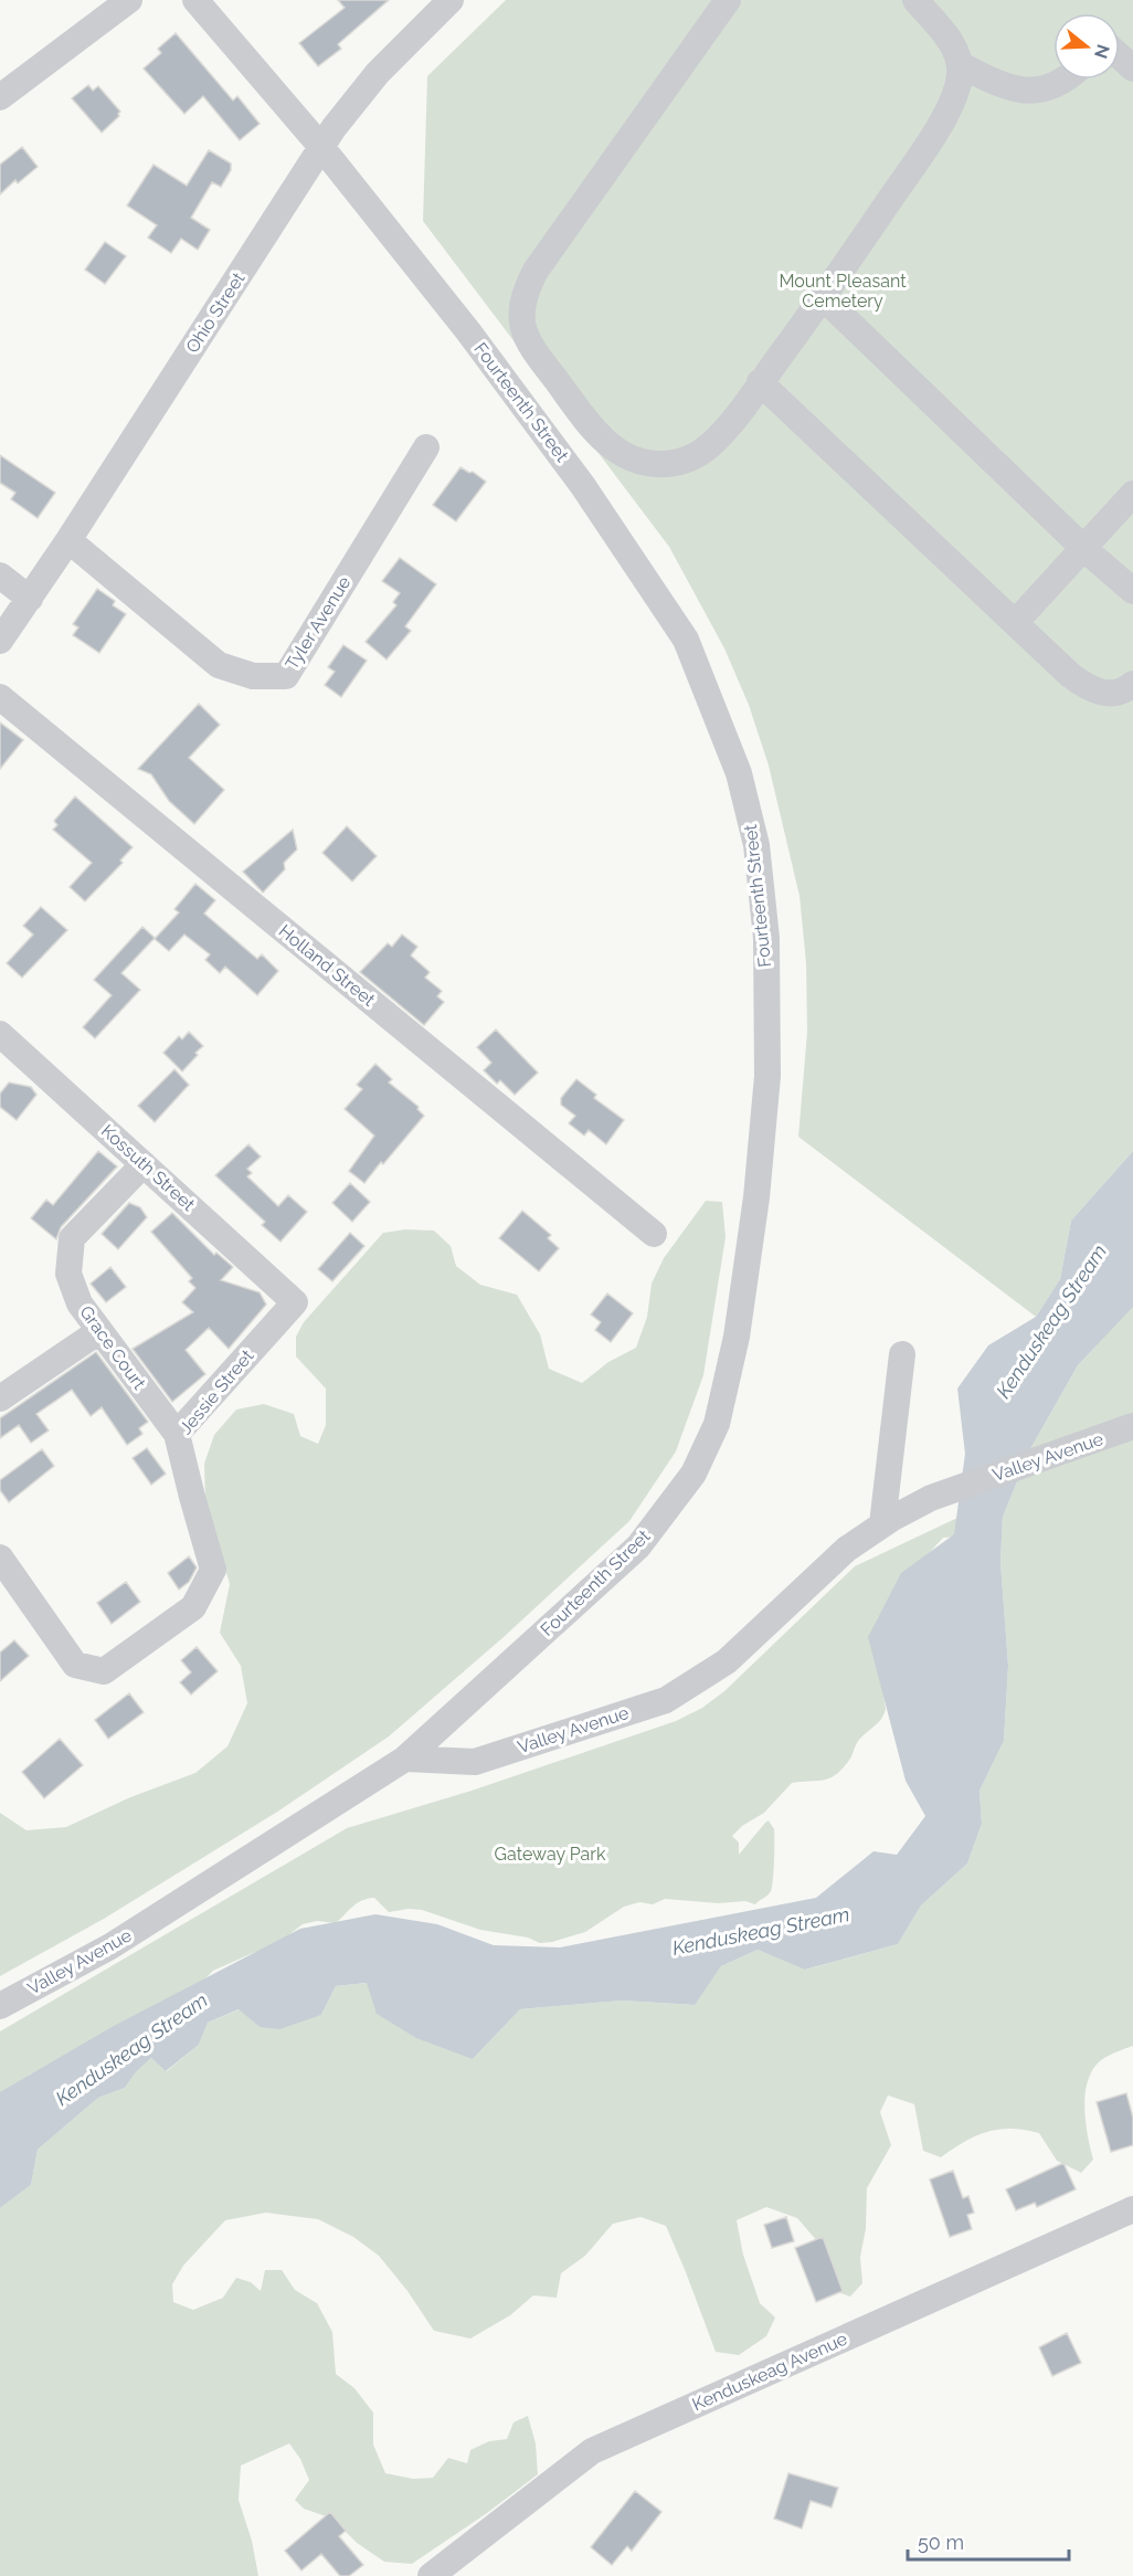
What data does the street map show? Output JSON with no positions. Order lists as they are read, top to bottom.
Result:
{
  "streets": {
    "street": [
      "Ohio Street",
      "Fourteenth Street",
      "Tyler Avenue",
      "Holland Street",
      "Kossuth Street",
      "Grace Court",
      "Jessie Street",
      "Valley Avenue",
      "Kenduskeag Avenue"
    ]
  },
  "crossings": [
    ["Ohio Street", "Fourteenth Street"],
    ["Ohio Street", "Tyler Avenue"],
    ["Fourteenth Street", "Valley Avenue"],
    ["Kossuth Street", "Grace Court"],
    ["Kossuth Street", "Jessie Street"],
    ["Grace Court", "Jessie Street"]
  ],
  "water": ["Kenduskeag Stream"],
  "parks": ["Mount Pleasant Cemetery", "Gateway Park"],
  "scale_bar": "50 m",
  "north": "right"
}
